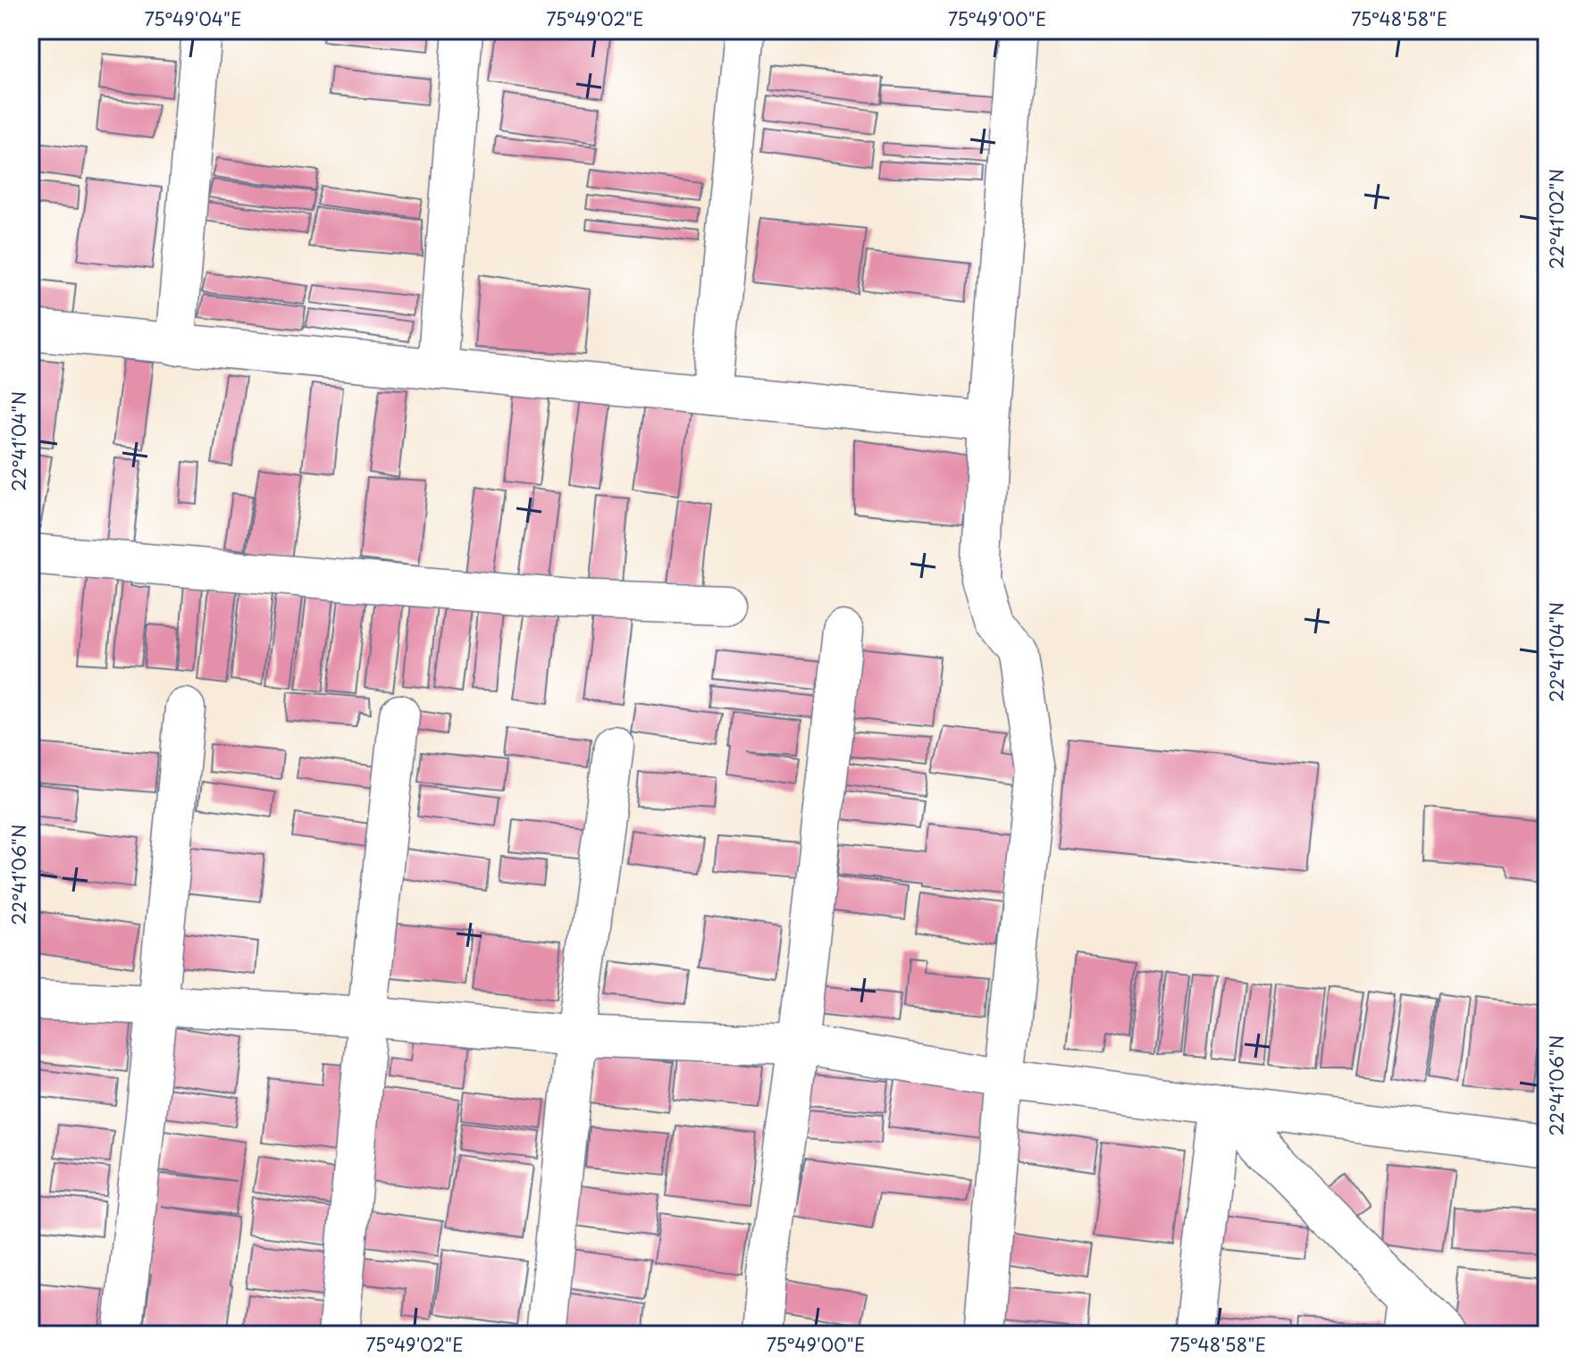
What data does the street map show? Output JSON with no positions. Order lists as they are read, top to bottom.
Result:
{
  "coordinates": [
    "75°49'04\"E",
    "75°49'02\"E",
    "75°49'00\"E",
    "75°48'58\"E",
    "22°41'02\"N",
    "22°41'04\"N",
    "22°41'06\"N"
  ]
}
